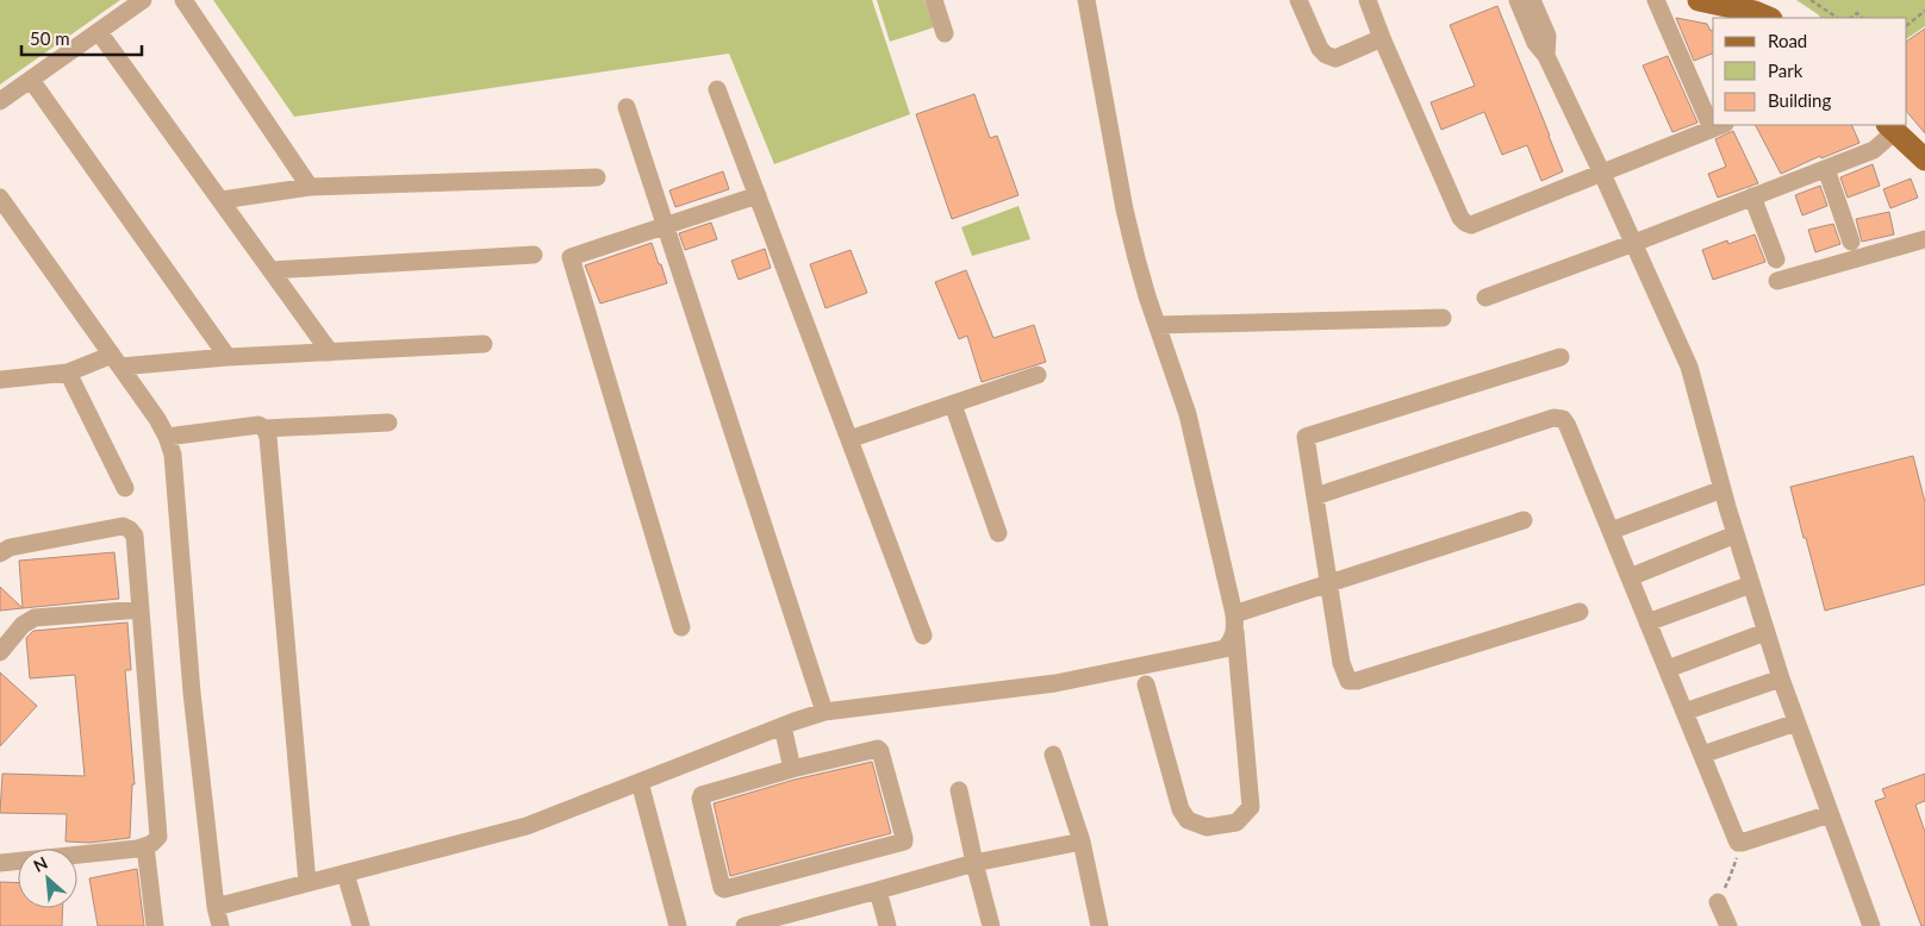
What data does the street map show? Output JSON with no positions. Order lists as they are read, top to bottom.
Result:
{
  "legend": ["Road", "Park", "Building"],
  "scale_bar": "50 m",
  "north": "top left"
}
